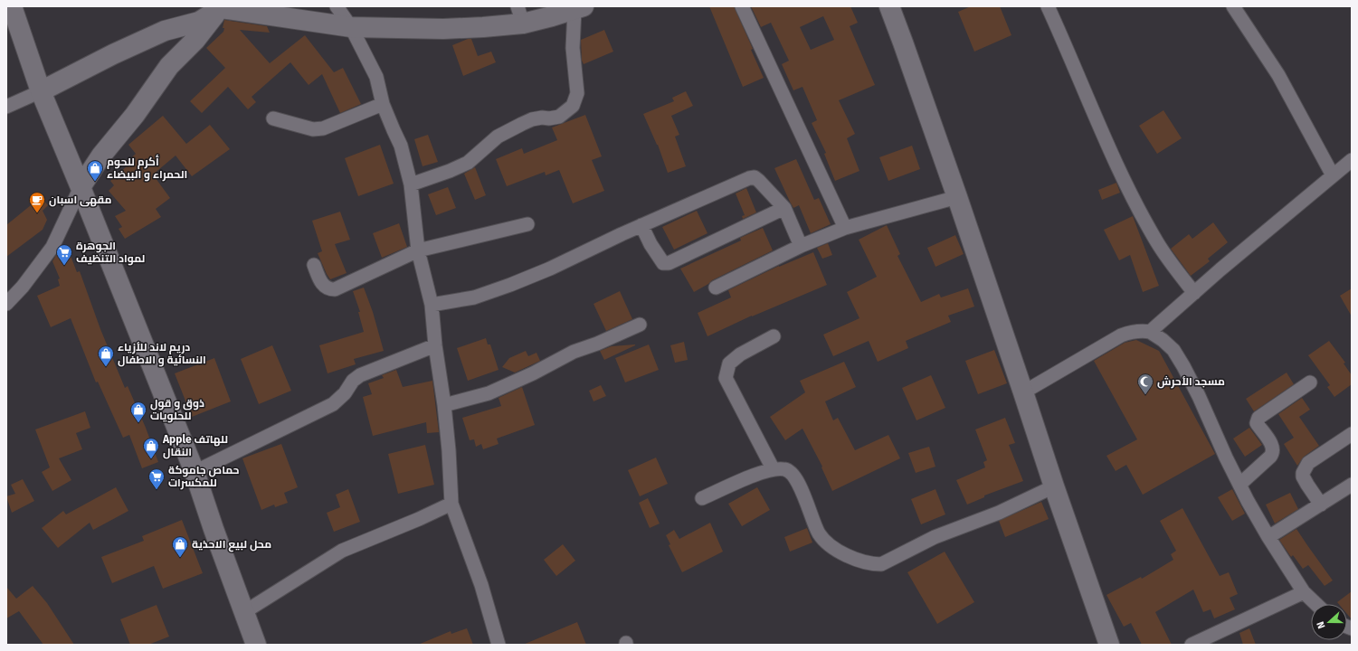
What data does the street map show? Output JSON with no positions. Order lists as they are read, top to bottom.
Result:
{
  "places": {
    "shop": [
      "أكرم للحوم الحمراء و البيضاء",
      "دريم لاند للأزياء النسائية و الاطفال",
      "ذوق و قول للحلويات",
      "Apple للهاتف النقال",
      "محل لبيع الاحذية"
    ],
    "cafe": ["مقهى اسبان"],
    "supermarket": ["الجوهرة لمواد التنظيف", "حماص جاموكة للمكسرات"],
    "mosque": ["مسجد الأحرش"]
  },
  "north": "left"
}
